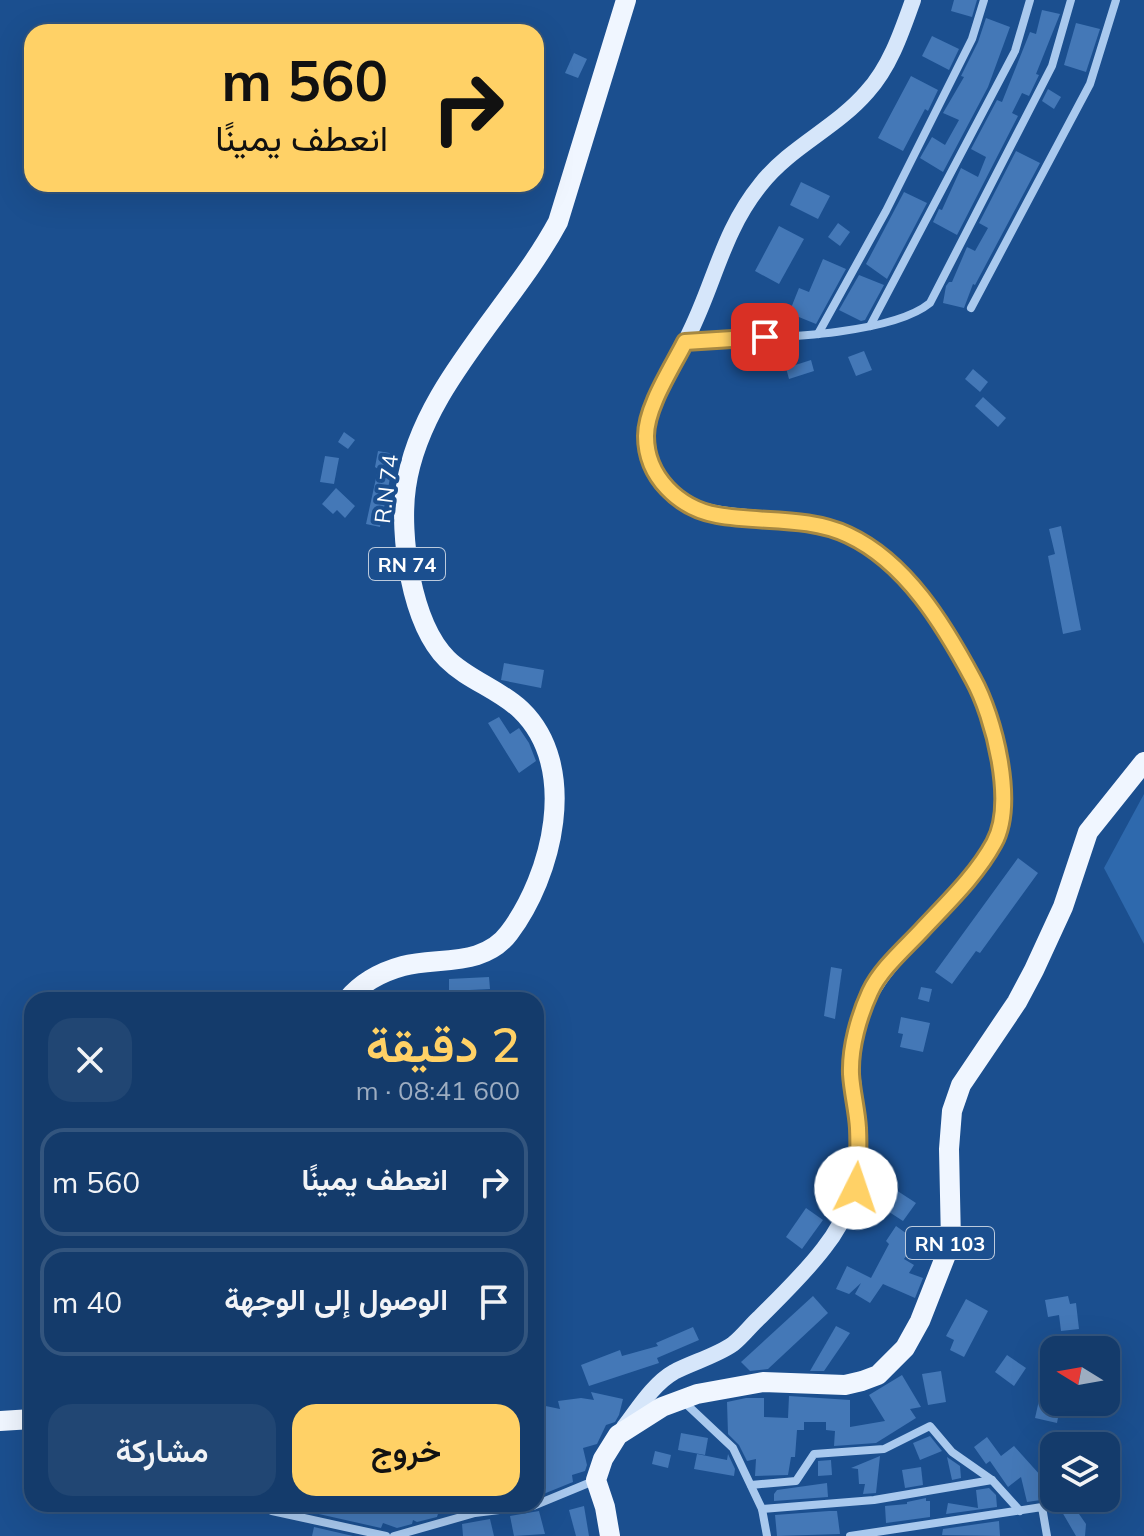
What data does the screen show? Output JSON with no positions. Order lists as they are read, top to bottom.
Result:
{
  "streets": {
    "main road": ["R.N 74", "RN 74", "RN 103"]
  },
  "north": "left",
  "page": {
    "turn": ["560 m", "انعطف يمينًا"],
    "heading": ["2 دقيقة", "600 m · 08:41"],
    "list": [
      {
        "name": "انعطف يمينًا",
        "value": "560 m"
      },
      {
        "name": "الوصول إلى الوجهة",
        "value": "40 m"
      }
    ],
    "buttons": ["خروج", "مشاركة"]
  }
}
